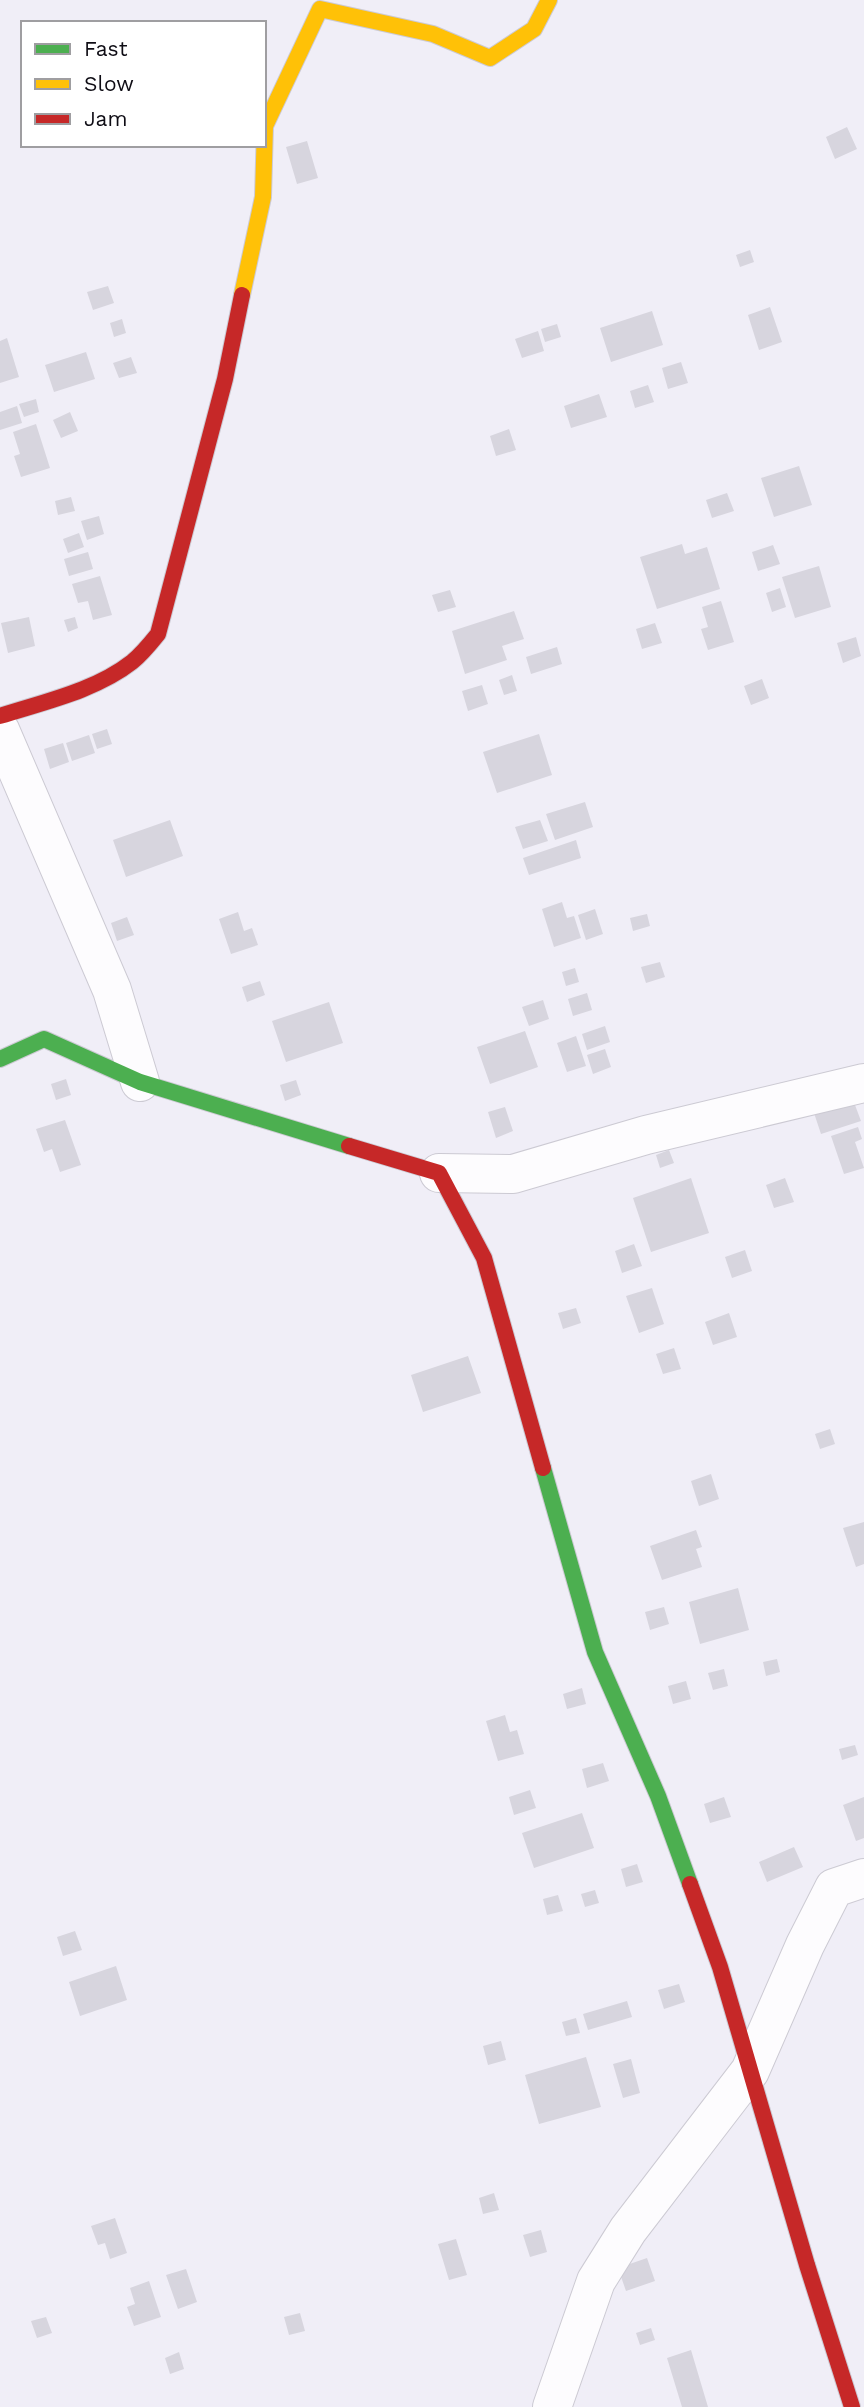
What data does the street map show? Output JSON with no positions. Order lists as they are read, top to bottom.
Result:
{
  "legend": ["Fast", "Slow", "Jam"]
}
